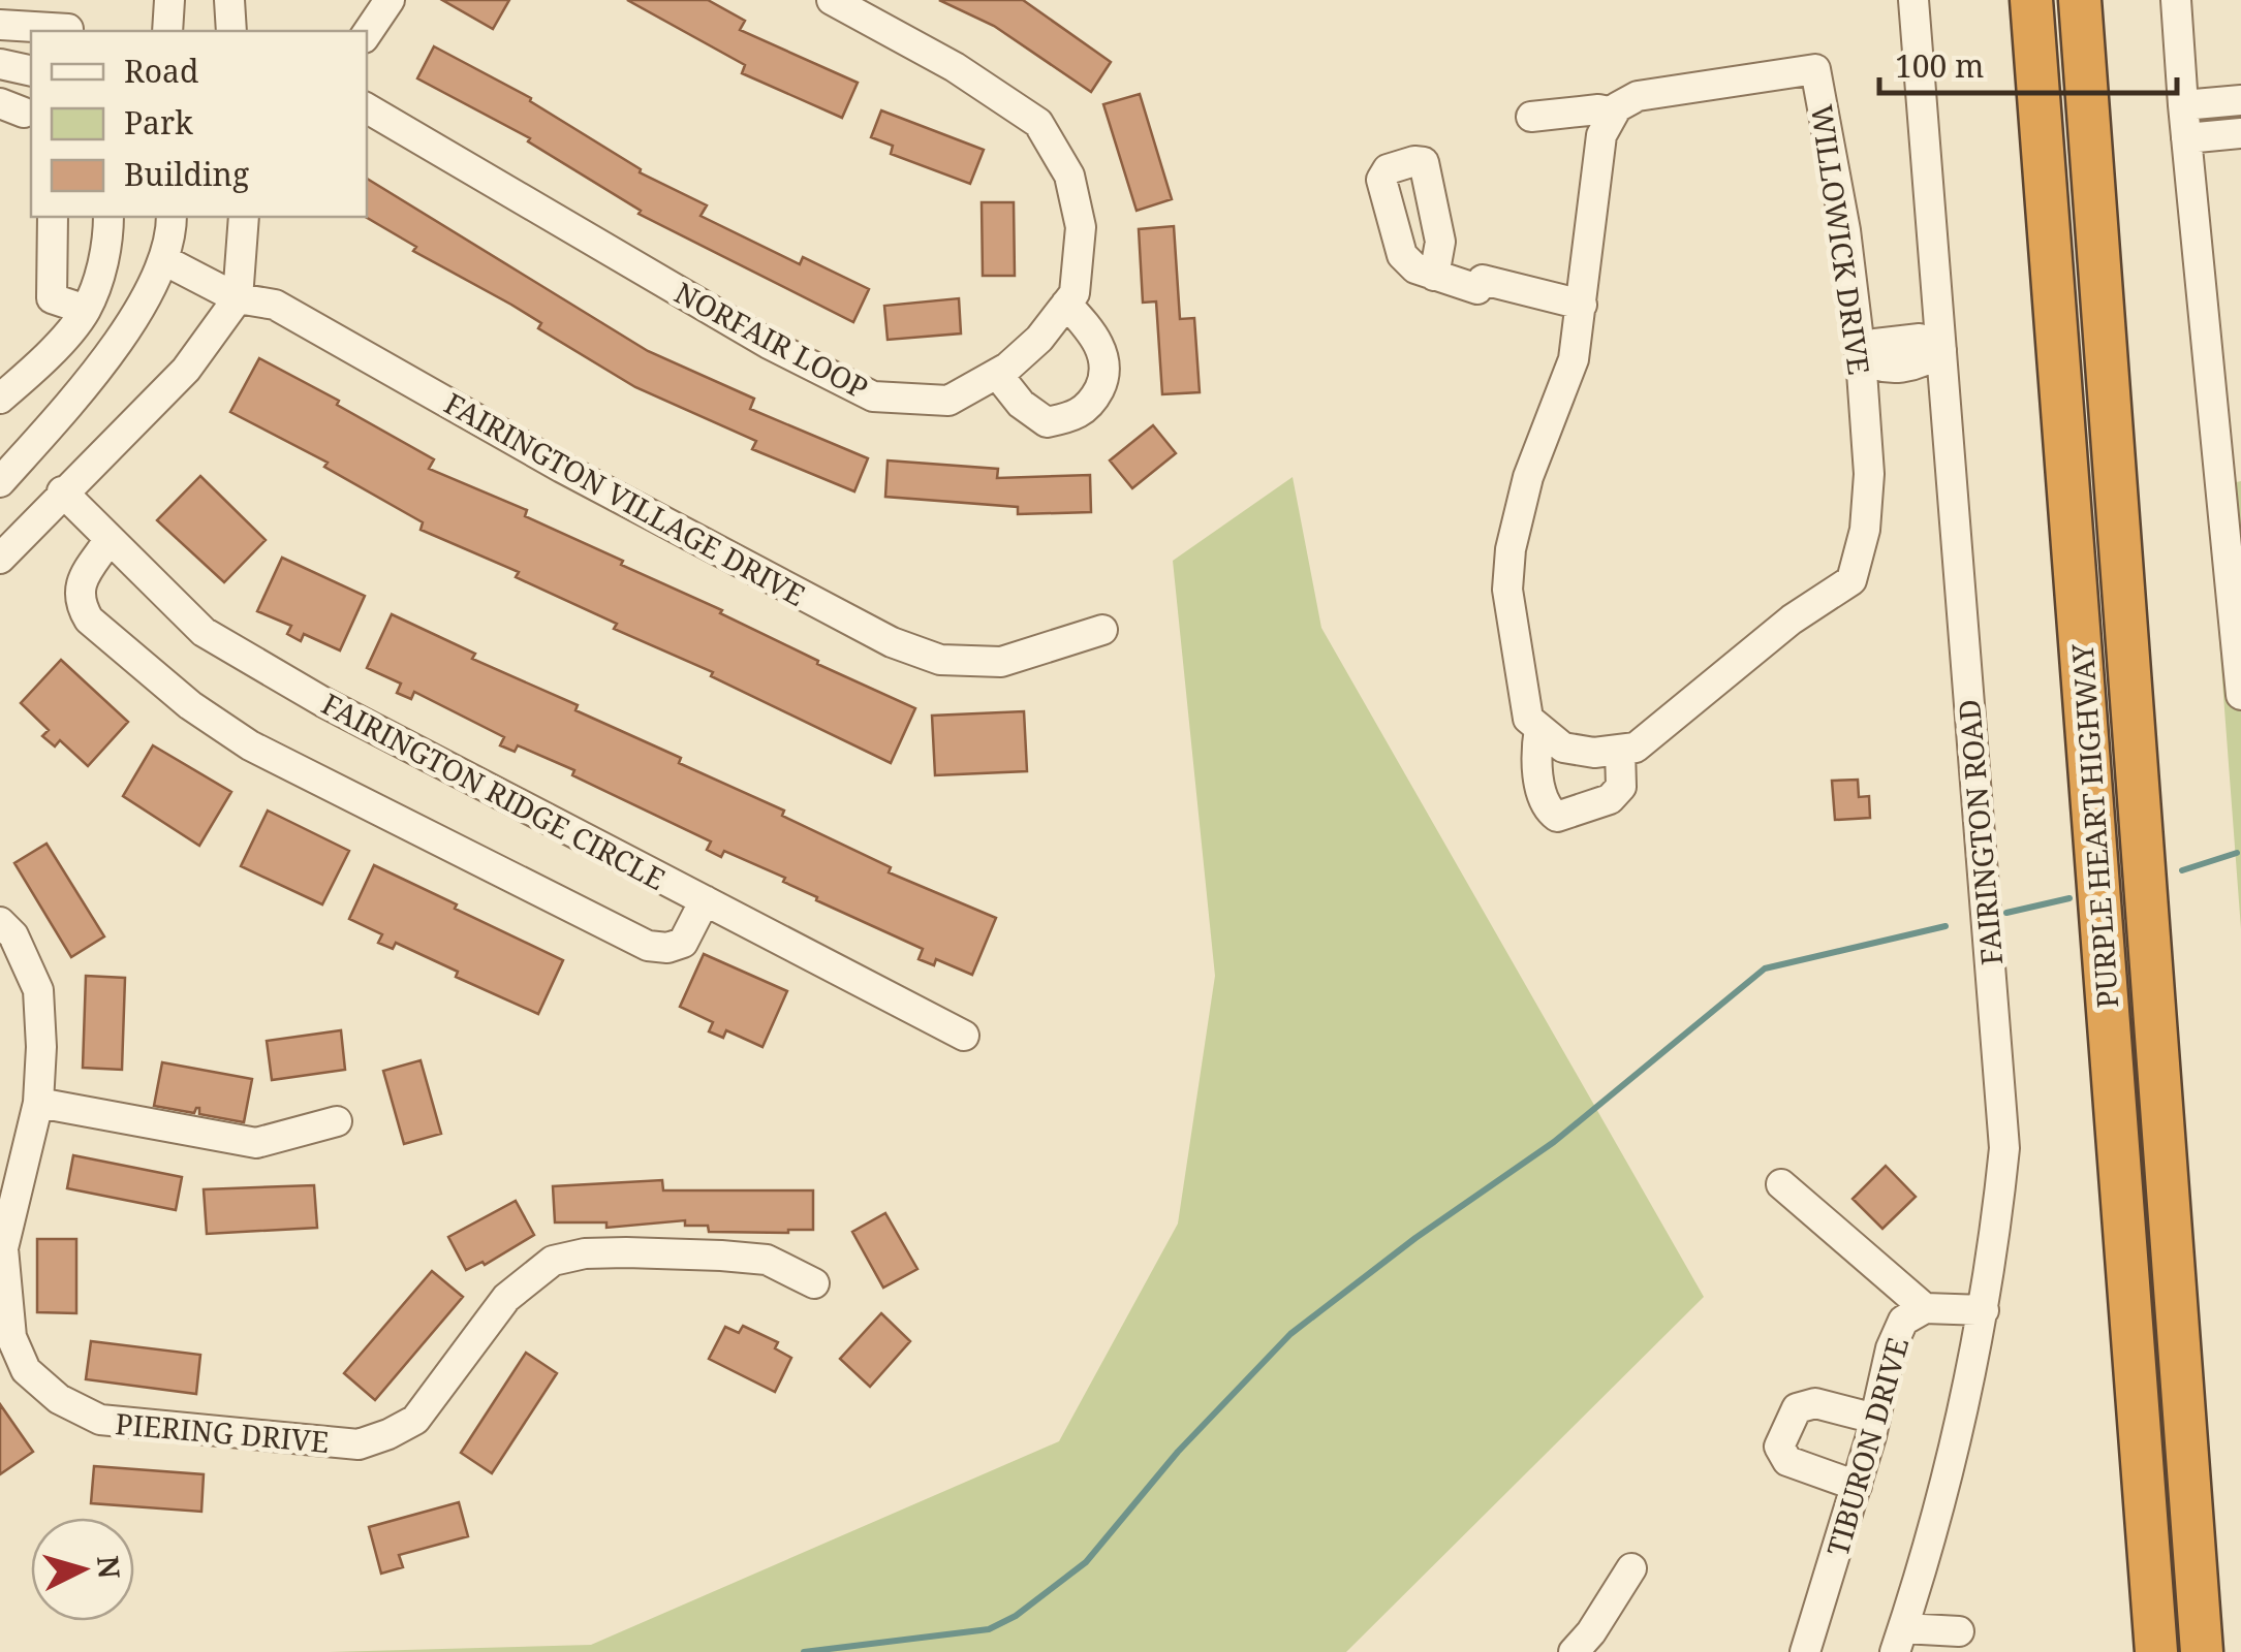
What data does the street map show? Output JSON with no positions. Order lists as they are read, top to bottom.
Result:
{
  "streets": {
    "highway": ["PURPLE HEART HIGHWAY"],
    "street": [
      "WILLOWICK DRIVE",
      "NORFAIR LOOP",
      "FAIRINGTON VILLAGE DRIVE",
      "FAIRINGTON RIDGE CIRCLE",
      "FAIRINGTON ROAD",
      "PIERING DRIVE",
      "TIBURON DRIVE"
    ]
  },
  "crossings": [
    ["FAIRINGTON ROAD", "TIBURON DRIVE"]
  ],
  "legend": ["Road", "Park", "Building"],
  "scale_bar": "100 m",
  "north": "right"
}
